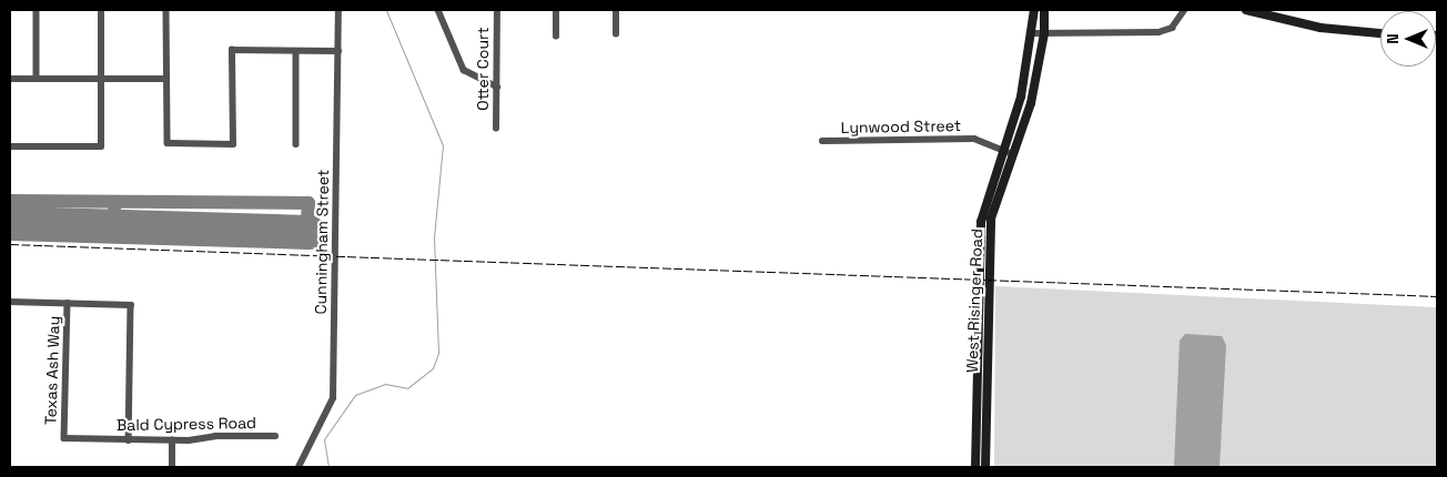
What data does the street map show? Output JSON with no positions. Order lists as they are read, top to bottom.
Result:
{
  "streets": {
    "main road": ["West Risinger Road"],
    "street": [
      "Otter Court",
      "Lynwood Street",
      "Cunningham Street",
      "Texas Ash Way",
      "Bald Cypress Road"
    ]
  },
  "crossings": [
    ["Lynwood Street", "West Risinger Road"],
    ["Texas Ash Way", "Bald Cypress Road"]
  ],
  "north": "left"
}
